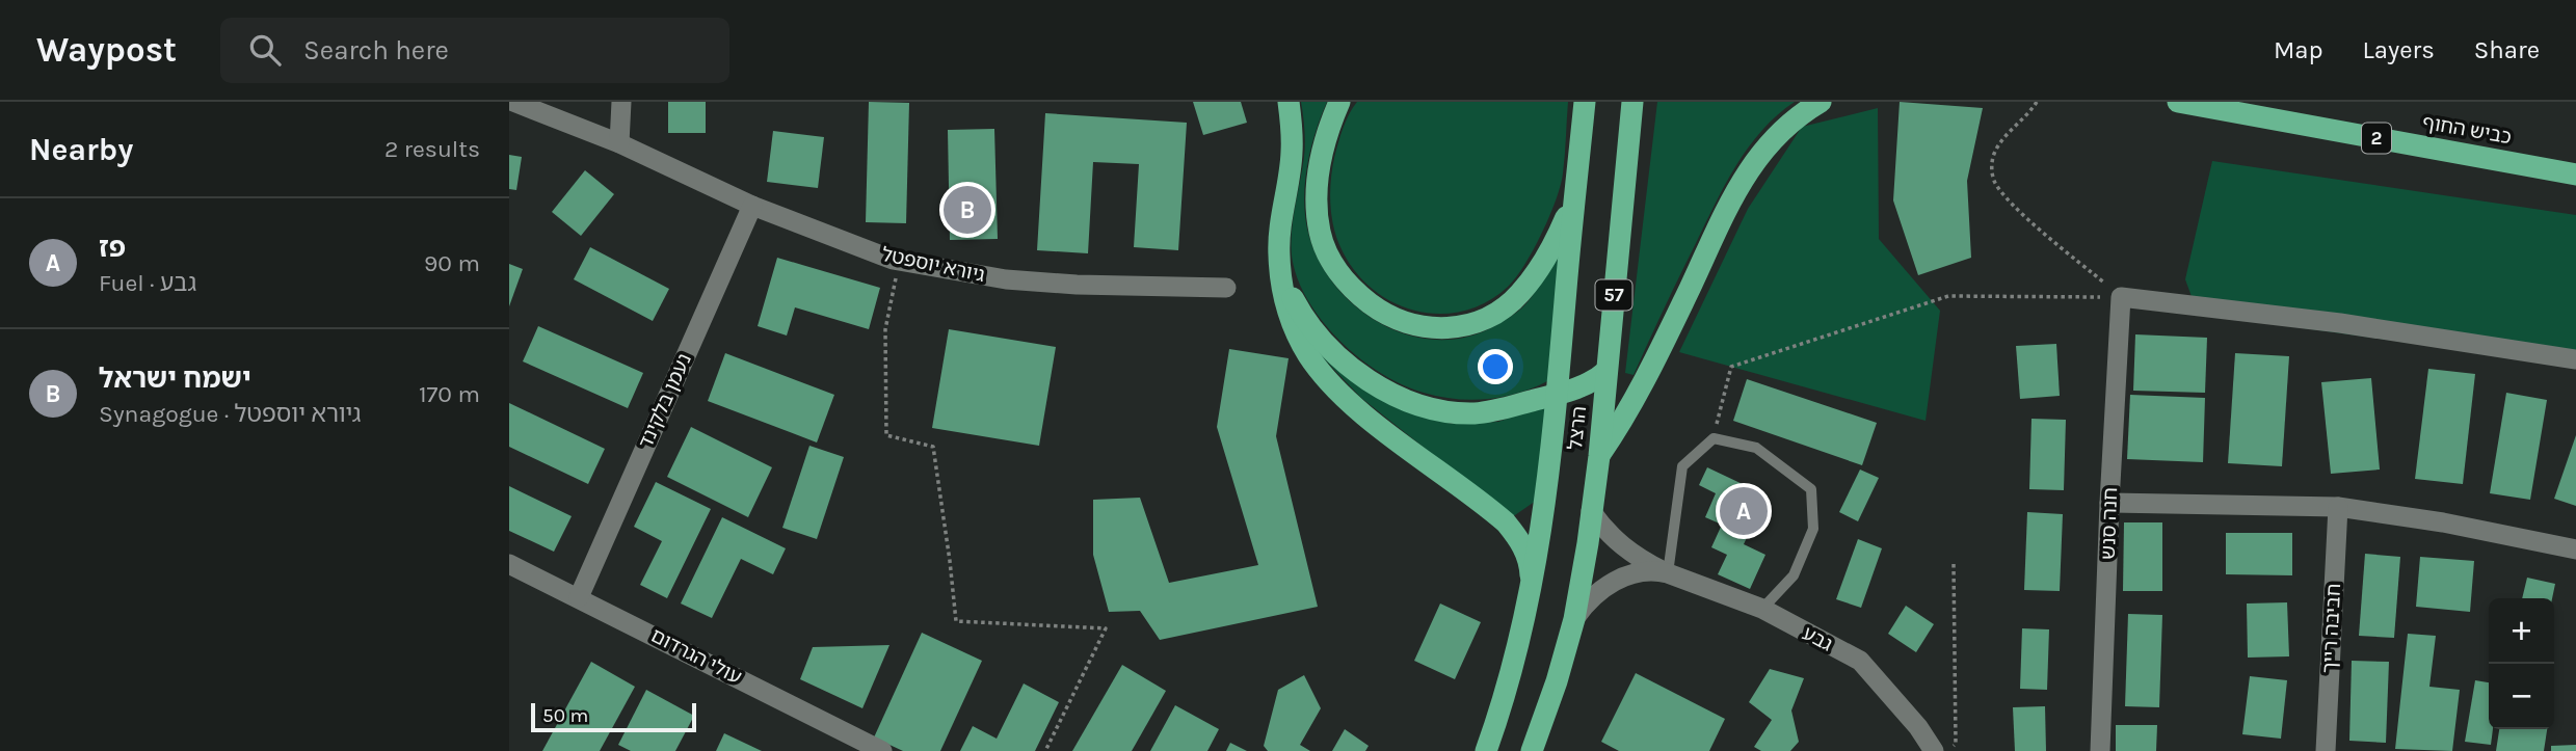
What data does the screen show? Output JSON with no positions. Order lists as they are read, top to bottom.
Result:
{
  "streets": {
    "highway": [
      "כביש החוף",
      "2",
      "57",
      "הרצל"
    ],
    "street": [
      "גיורא יוספטל",
      "נעמן בלקינד",
      "חנה סנש",
      "חביבה רייך",
      "גבע",
      "עולי הגרדום"
    ]
  },
  "crossings": [
    ["גיורא יוספטל", "נעמן בלקינד"],
    ["נעמן בלקינד", "עולי הגרדום"],
    ["הרצל", "גבע"]
  ],
  "scale_bar": "50 m",
  "page": {
    "header": "Waypost",
    "search": "Search here",
    "nav": ["Map", "Layers", "Share"],
    "heading": ["Nearby", "2 results"],
    "pins": ["B", "A"],
    "list": [
      {
        "mark": "A",
        "name": "פז",
        "note": "Fuel · גבע",
        "value": "90 m"
      },
      {
        "mark": "B",
        "name": "ישמח ישראל",
        "note": "Synagogue · גיורא יוספטל",
        "value": "170 m"
      }
    ],
    "map_buttons": ["+", "−"],
    "scale": "50 m"
  }
}
